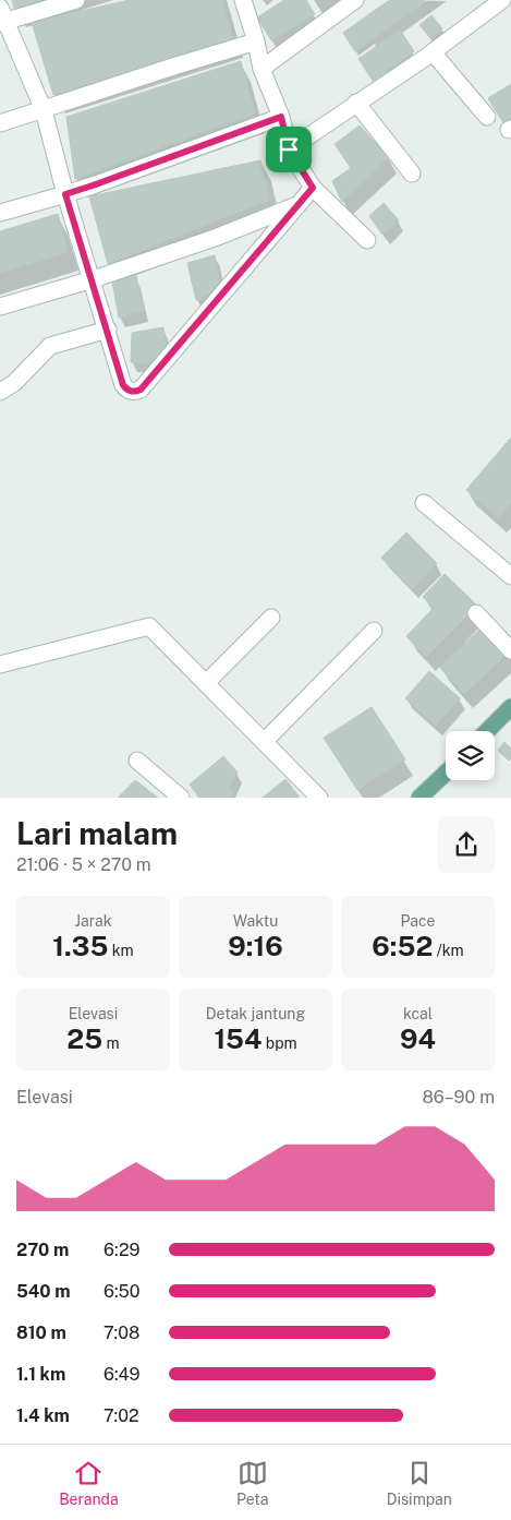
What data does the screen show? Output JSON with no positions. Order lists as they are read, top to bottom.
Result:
{
  "page": {
    "heading": ["Lari malam", "21:06 · 5 × 270 m"],
    "stats": [
      ["Jarak", "1.35 km"],
      ["Waktu", "9:16"],
      ["Pace", "6:52 /km"],
      ["Elevasi", "25 m"],
      ["Detak jantung", "154 bpm"],
      ["kcal", "94"]
    ],
    "chart": ["Elevasi", "86–90 m"],
    "list": [
      {
        "name": "270 m",
        "note": "6:29"
      },
      {
        "name": "540 m",
        "note": "6:50"
      },
      {
        "name": "810 m",
        "note": "7:08"
      },
      {
        "name": "1.1 km",
        "note": "6:49"
      },
      {
        "name": "1.4 km",
        "note": "7:02"
      }
    ],
    "tabs": ["Beranda", "Peta", "Disimpan"]
  }
}
